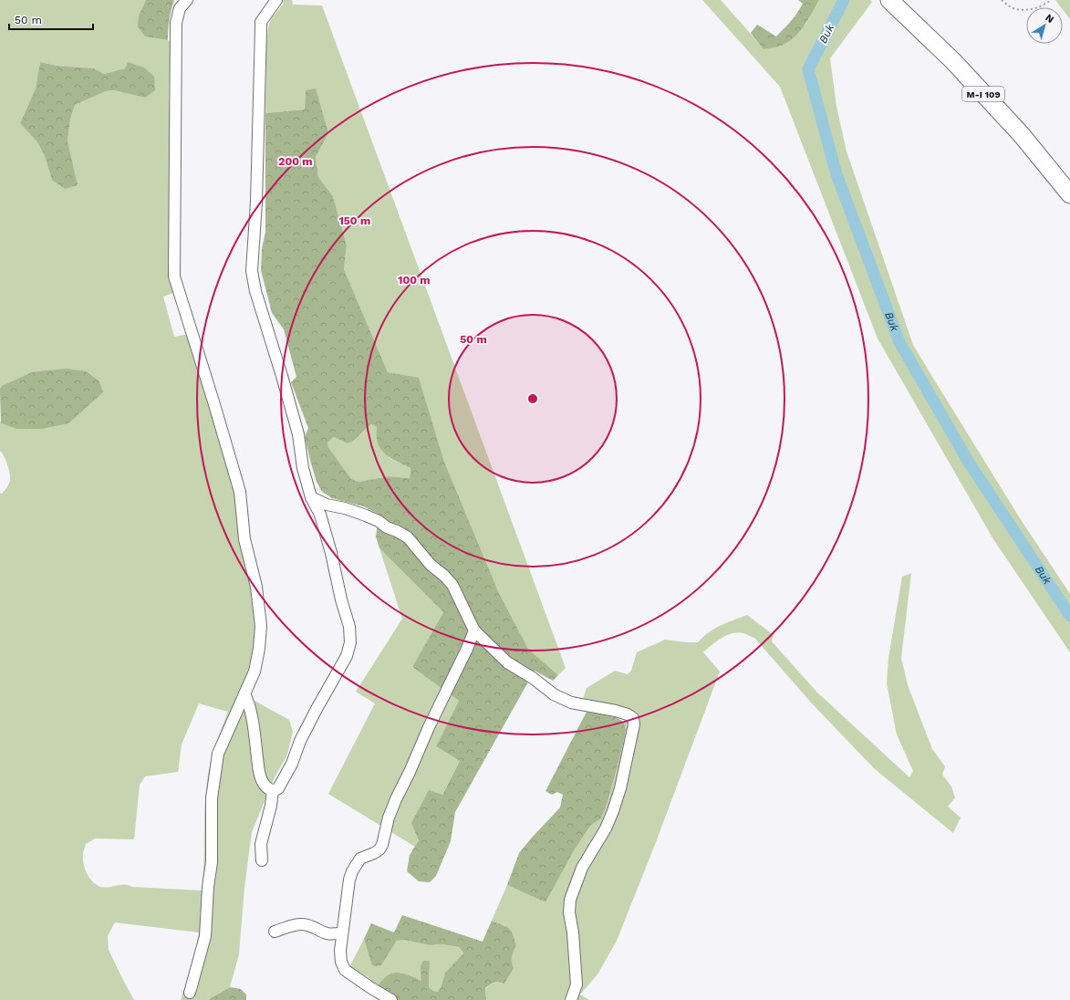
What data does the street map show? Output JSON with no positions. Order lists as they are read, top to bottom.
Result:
{
  "streets": {
    "main road": ["M-I 109"]
  },
  "water": ["Buk"],
  "scale_bar": "50 m",
  "north": "top right",
  "rings": [
    "200 m",
    "150 m",
    "100 m",
    "50 m"
  ]
}
